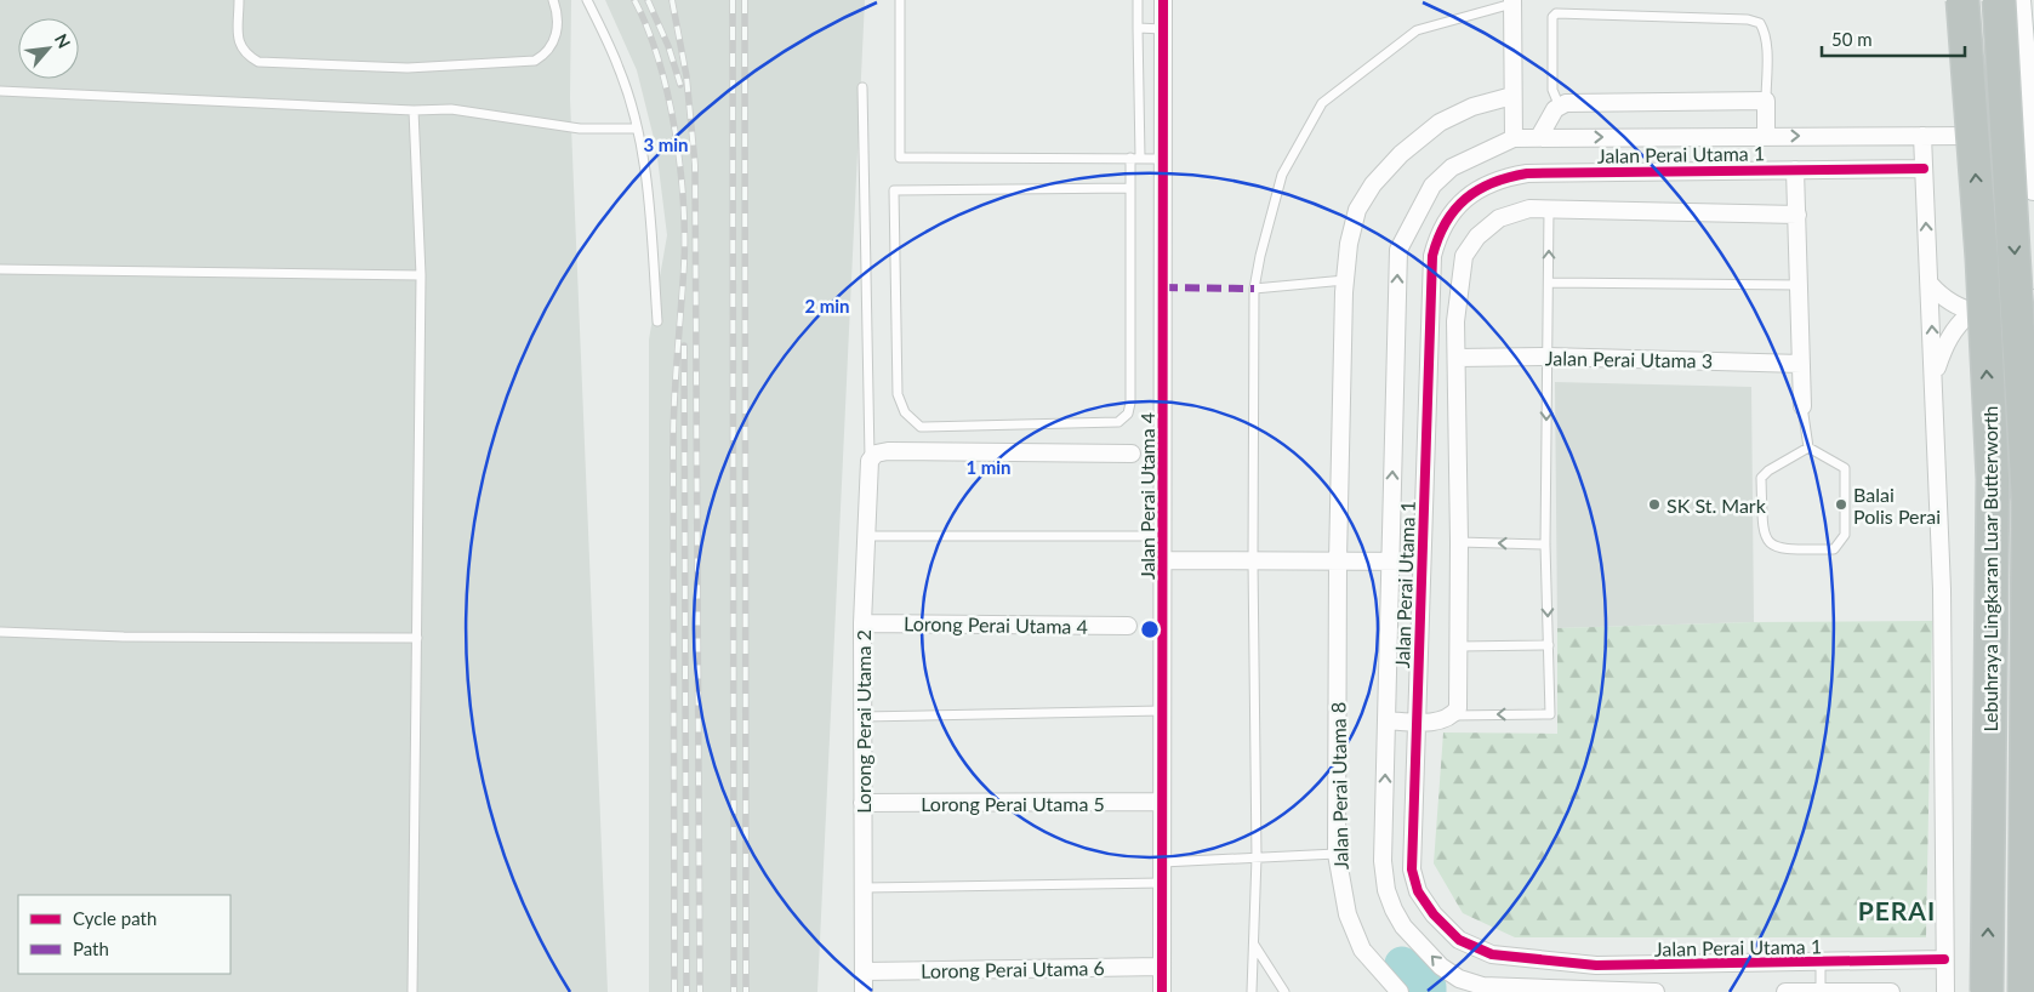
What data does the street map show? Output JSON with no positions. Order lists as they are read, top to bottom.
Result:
{
  "streets": {
    "highway": ["Lebuhraya Lingkaran Luar Butterworth"],
    "street": [
      "Jalan Perai Utama 1",
      "Jalan Perai Utama 3",
      "Jalan Perai Utama 4",
      "Lorong Perai Utama 4",
      "Lorong Perai Utama 2",
      "Jalan Perai Utama 8",
      "Lorong Perai Utama 5",
      "Lorong Perai Utama 6"
    ]
  },
  "crossings": [
    ["Jalan Perai Utama 4", "Lorong Perai Utama 5"],
    ["Jalan Perai Utama 4", "Lorong Perai Utama 6"],
    ["Lorong Perai Utama 4", "Lorong Perai Utama 2"],
    ["Lorong Perai Utama 2", "Lorong Perai Utama 5"],
    ["Lorong Perai Utama 2", "Lorong Perai Utama 6"]
  ],
  "districts": ["PERAI"],
  "places": ["SK St. Mark", "Balai Polis Perai"],
  "legend": ["Cycle path", "Path"],
  "scale_bar": "50 m",
  "north": "top right",
  "rings": ["3 min", "2 min", "1 min"]
}
